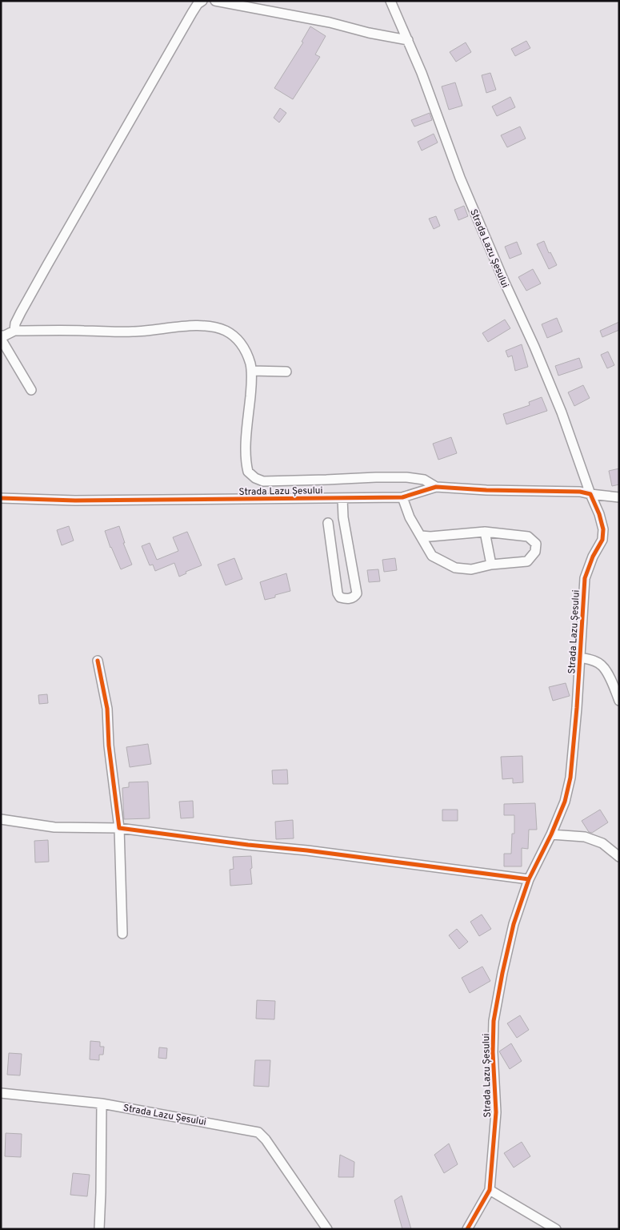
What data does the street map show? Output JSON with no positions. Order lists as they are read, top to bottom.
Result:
{
  "streets": {
    "street": ["Strada Lazu Șesului"]
  }
}
